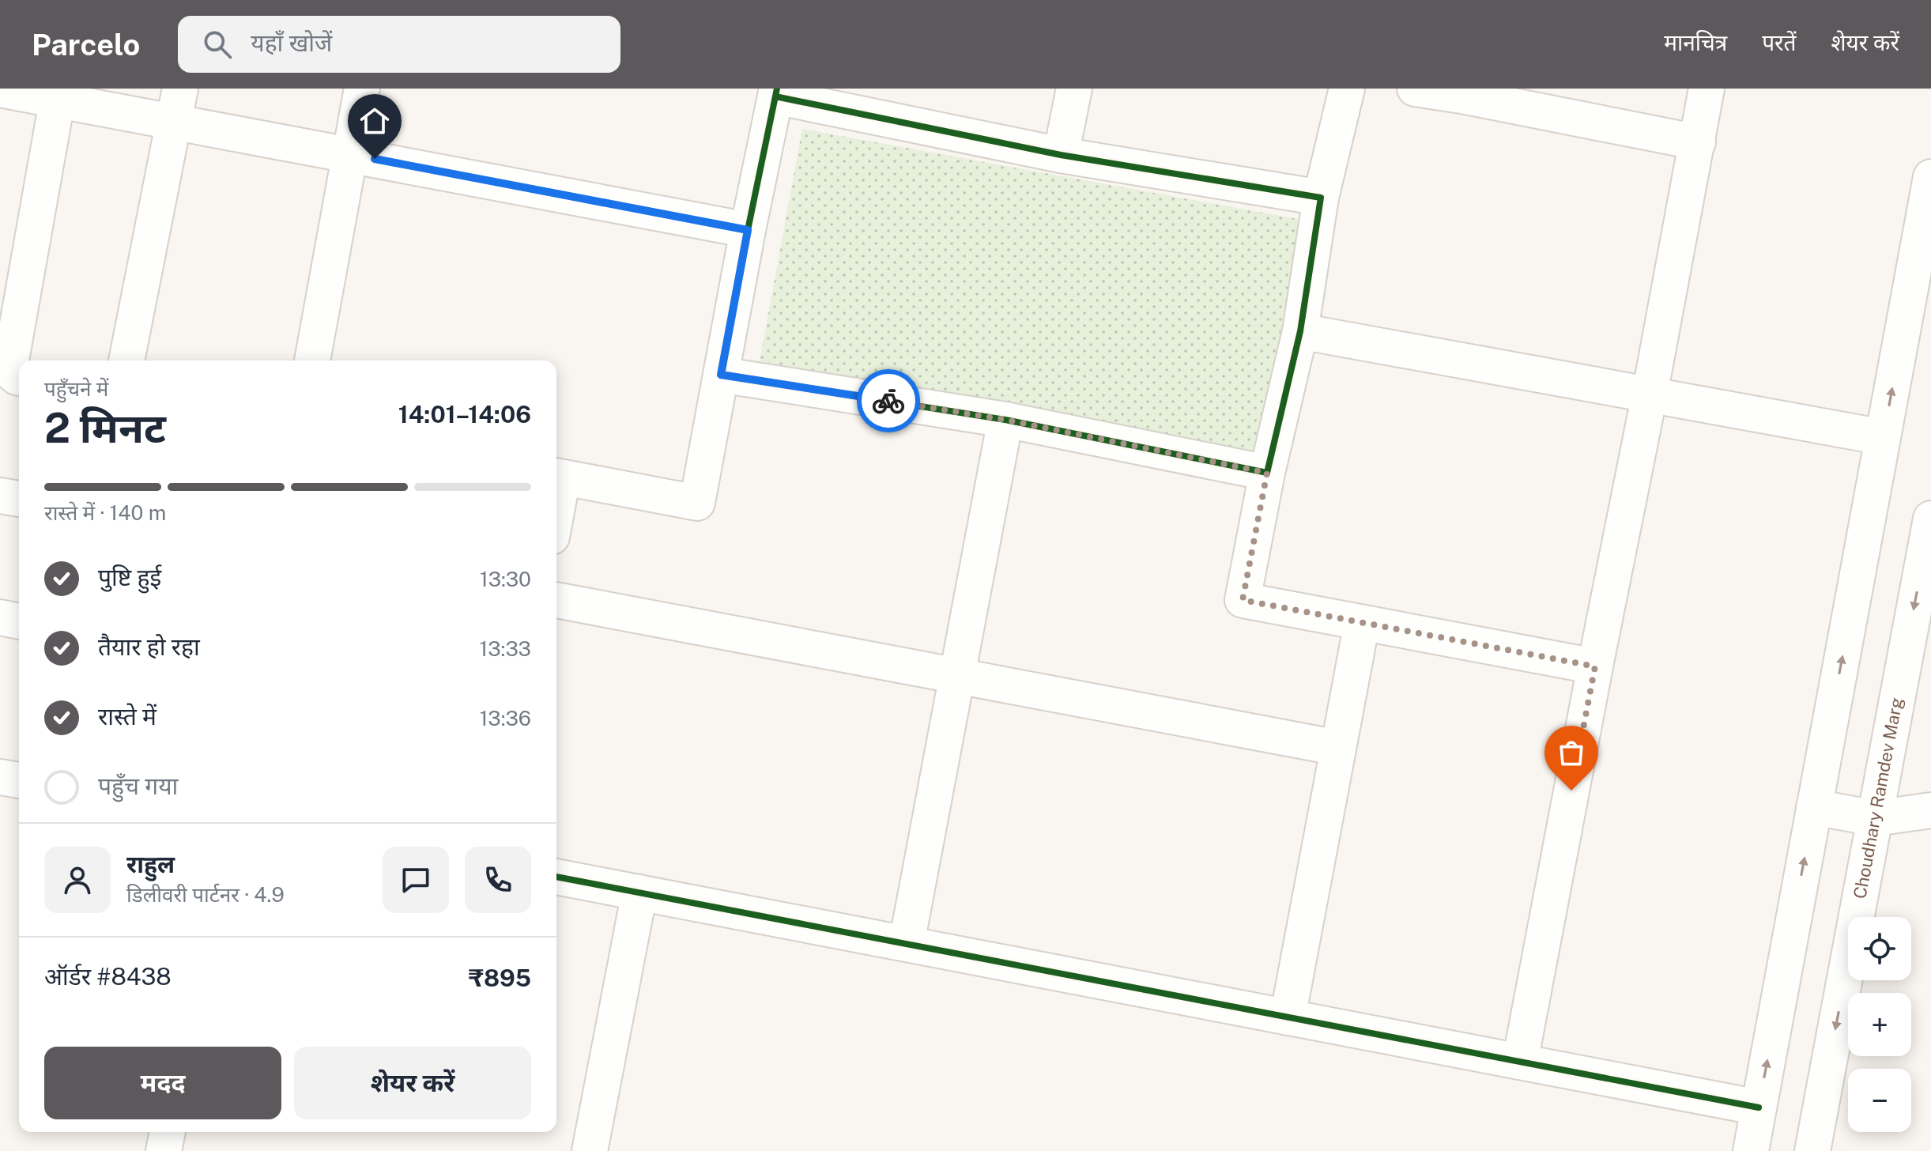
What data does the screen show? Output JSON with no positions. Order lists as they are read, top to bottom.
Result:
{
  "streets": {
    "street": ["Choudhary Ramdev Marg"]
  },
  "page": {
    "header": "Parcelo",
    "search": "यहाँ खोजें",
    "nav": ["मानचित्र", "परतें", "शेयर करें"],
    "heading": ["2 मिनट", "पहुँचने में", "14:01–14:06"],
    "panel": [
      "राहुल",
      "डिलीवरी पार्टनर · 4.9",
      "ऑर्डर #8438",
      "₹895"
    ],
    "bar": "रास्ते में · 140 m",
    "list": [
      ["पुष्टि हुई", "13:30"],
      ["तैयार हो रहा", "13:33"],
      ["रास्ते में", "13:36"],
      "पहुँच गया"
    ],
    "map_buttons": ["+", "−"],
    "buttons": ["मदद", "शेयर करें"]
  }
}
